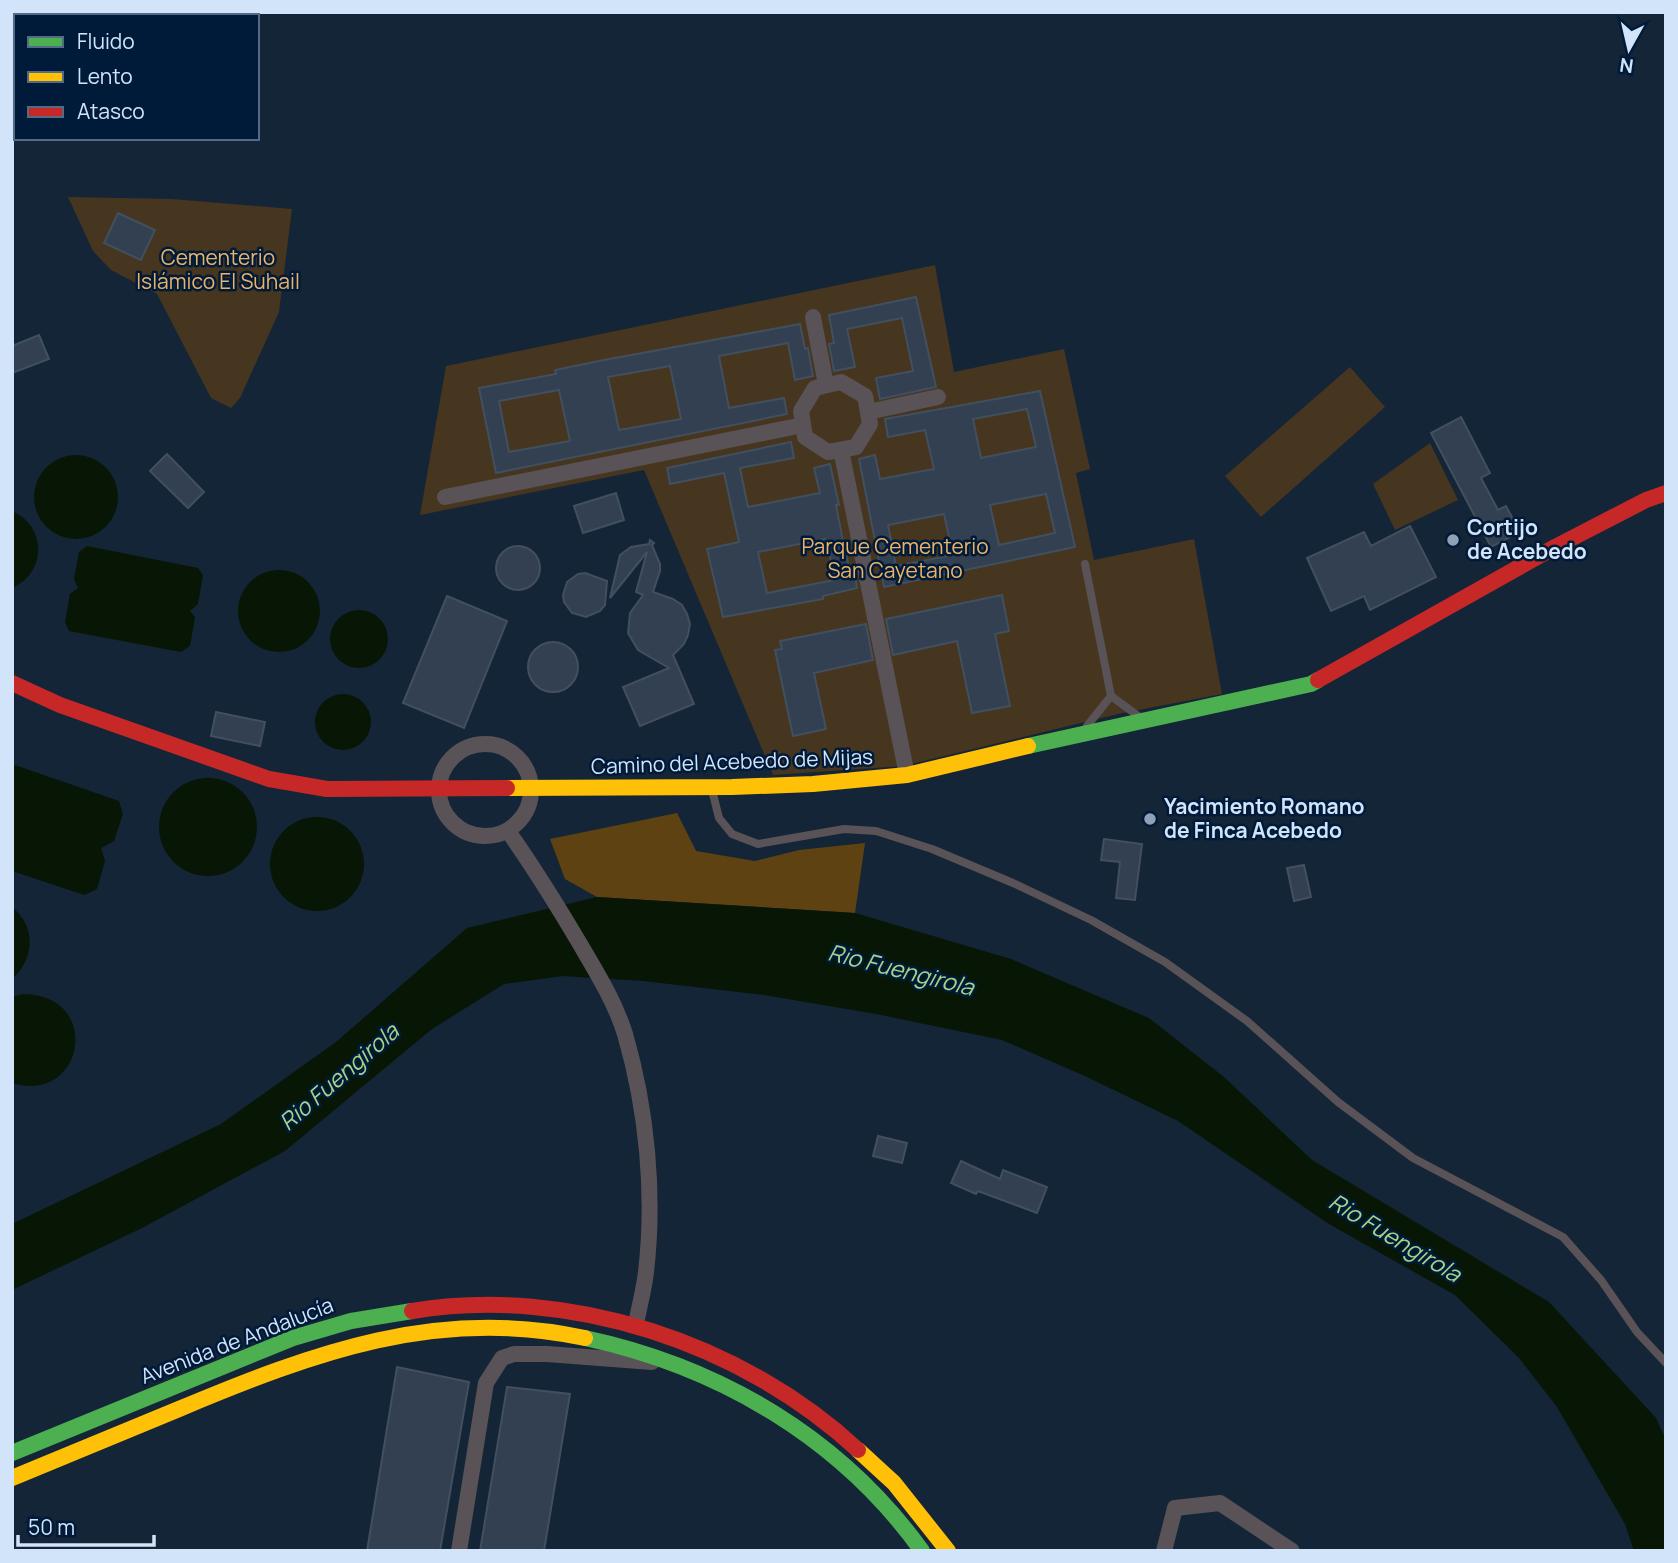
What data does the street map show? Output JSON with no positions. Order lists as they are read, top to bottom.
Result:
{
  "streets": {
    "street": ["Camino del Acebedo de Mijas", "Avenida de Andalucía"]
  },
  "water": ["Rio Fuengirola"],
  "parks": ["Cementerio Islámico El Suhail", "Parque Cementerio San Cayetano"],
  "places": ["Cortijo de Acebedo", "Yacimiento Romano de Finca Acebedo"],
  "legend": ["Fluido", "Lento", "Atasco"],
  "scale_bar": "50 m",
  "north": "bottom"
}
